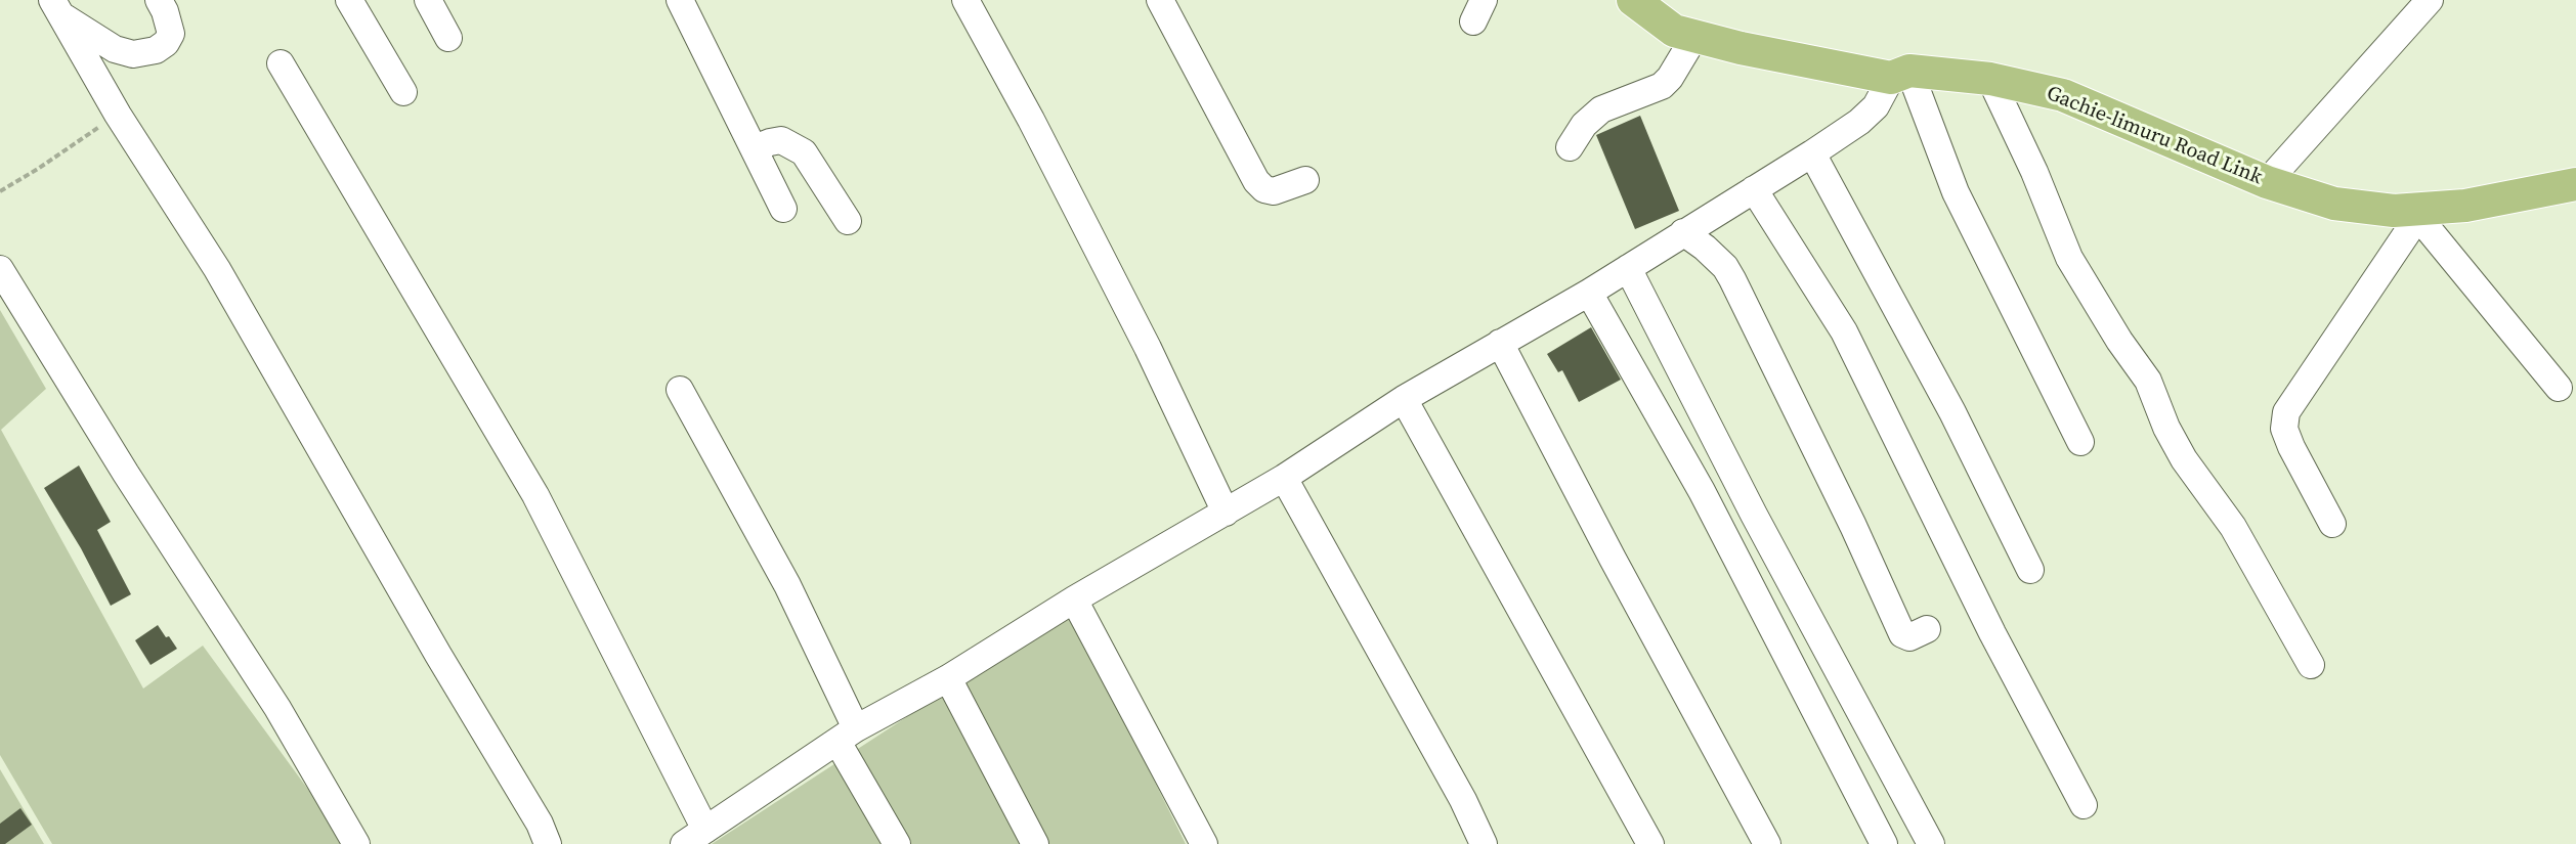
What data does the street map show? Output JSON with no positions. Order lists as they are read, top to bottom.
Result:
{
  "streets": {
    "main road": ["Gachie-limuru Road Link"]
  }
}
